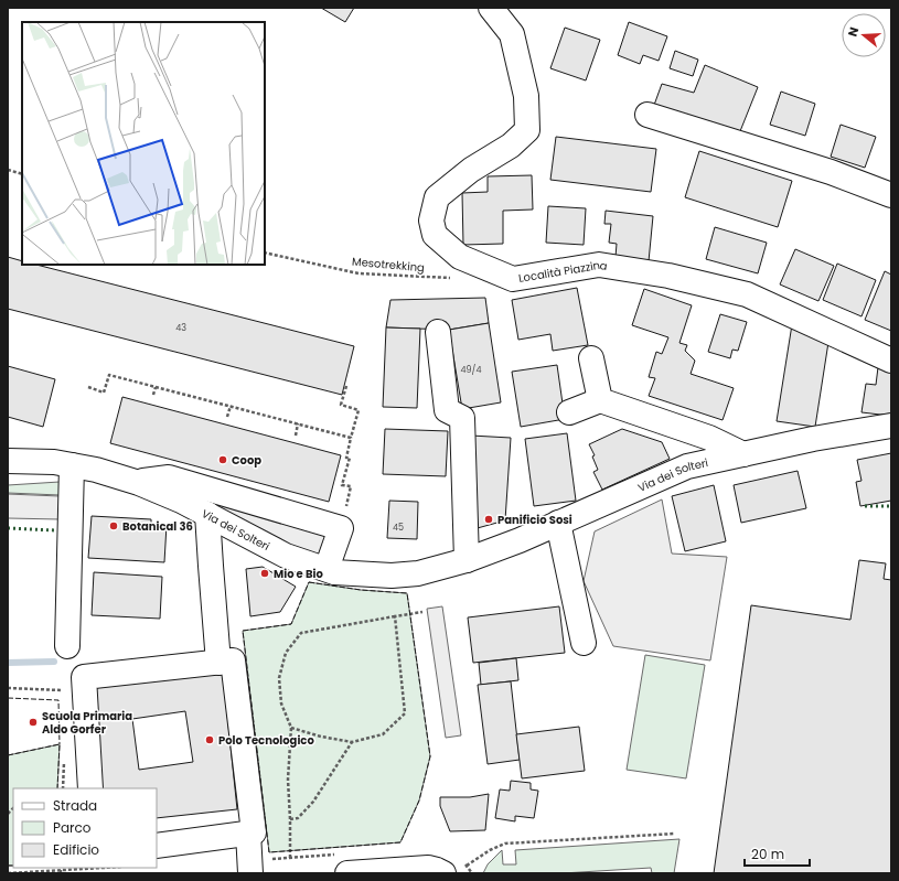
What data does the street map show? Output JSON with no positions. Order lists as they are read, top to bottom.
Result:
{
  "streets": {
    "street": ["Località Piazzina", "Via dei Solteri"],
    "path": ["Mesotrekking"]
  },
  "places": [
    "Coop",
    "Panificio Sosi",
    "Botanical 36",
    "Mio e Bio",
    "Scuola Primaria Aldo Gorfer",
    "Polo Tecnologico"
  ],
  "house_numbers": ["43", "49/4", "45"],
  "legend": ["Strada", "Parco", "Edificio"],
  "scale_bar": "20 m",
  "north": "left"
}
